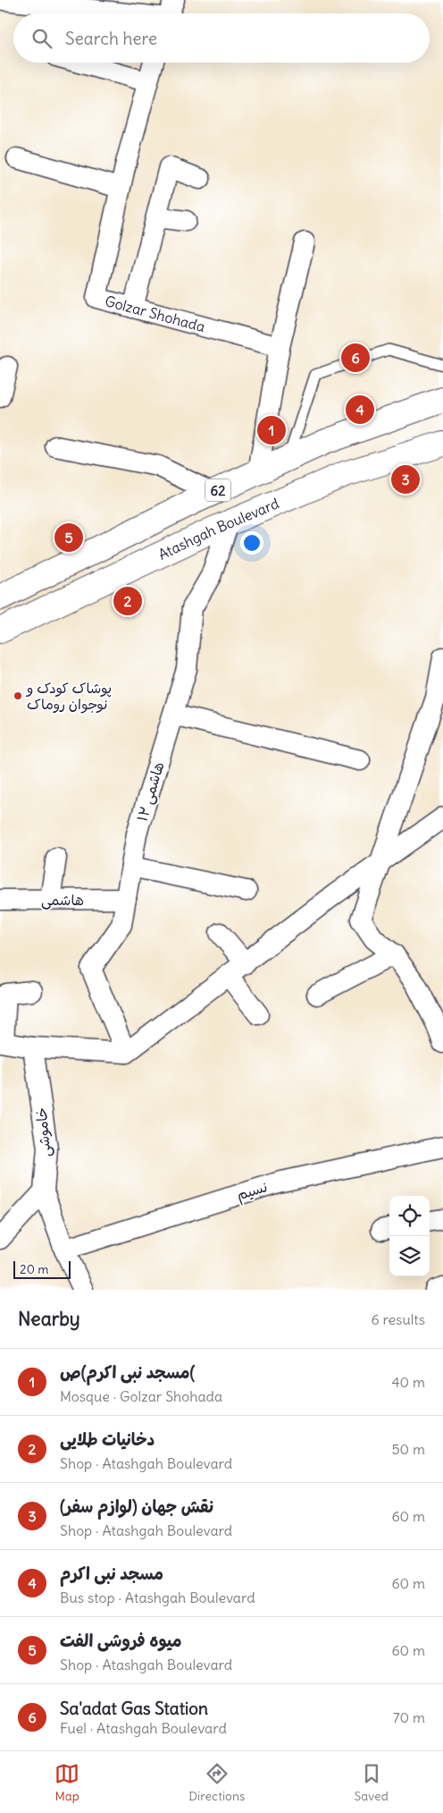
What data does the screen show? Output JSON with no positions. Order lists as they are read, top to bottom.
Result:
{
  "streets": {
    "main road": ["62", "Atashgah Boulevard"],
    "street": [
      "Golzar Shohada",
      "۱۲ هاشمی",
      "هاشمی",
      "خاموشی",
      "نسیم"
    ]
  },
  "crossings": [
    ["Atashgah Boulevard", "۱۲ هاشمی"],
    ["۱۲ هاشمی", "هاشمی"],
    ["خاموشی", "نسیم"]
  ],
  "places": ["پوشاک کودک و نوجوان روماک"],
  "scale_bar": "20 m",
  "page": {
    "search": "Search here",
    "pins": [
      "6",
      "4",
      "1",
      "3",
      "5",
      "2"
    ],
    "scale": "20 m",
    "heading": ["Nearby", "6 results"],
    "list": [
      {
        "mark": "1",
        "name": "مسجد نبی اکرم)ص(",
        "note": "Mosque · Golzar Shohada",
        "value": "40 m"
      },
      {
        "mark": "2",
        "name": "دخانیات طلایی",
        "note": "Shop · Atashgah Boulevard",
        "value": "50 m"
      },
      {
        "mark": "3",
        "name": "نقش جهان (لوازم سفر)",
        "note": "Shop · Atashgah Boulevard",
        "value": "60 m"
      },
      {
        "mark": "4",
        "name": "مسجد نبی اکرم",
        "note": "Bus stop · Atashgah Boulevard",
        "value": "60 m"
      },
      {
        "mark": "5",
        "name": "میوه فروشی الفت",
        "note": "Shop · Atashgah Boulevard",
        "value": "60 m"
      },
      {
        "mark": "6",
        "name": "Sa'adat Gas Station",
        "note": "Fuel · Atashgah Boulevard",
        "value": "70 m"
      }
    ],
    "nav": ["Map", "Directions", "Saved"]
  }
}
